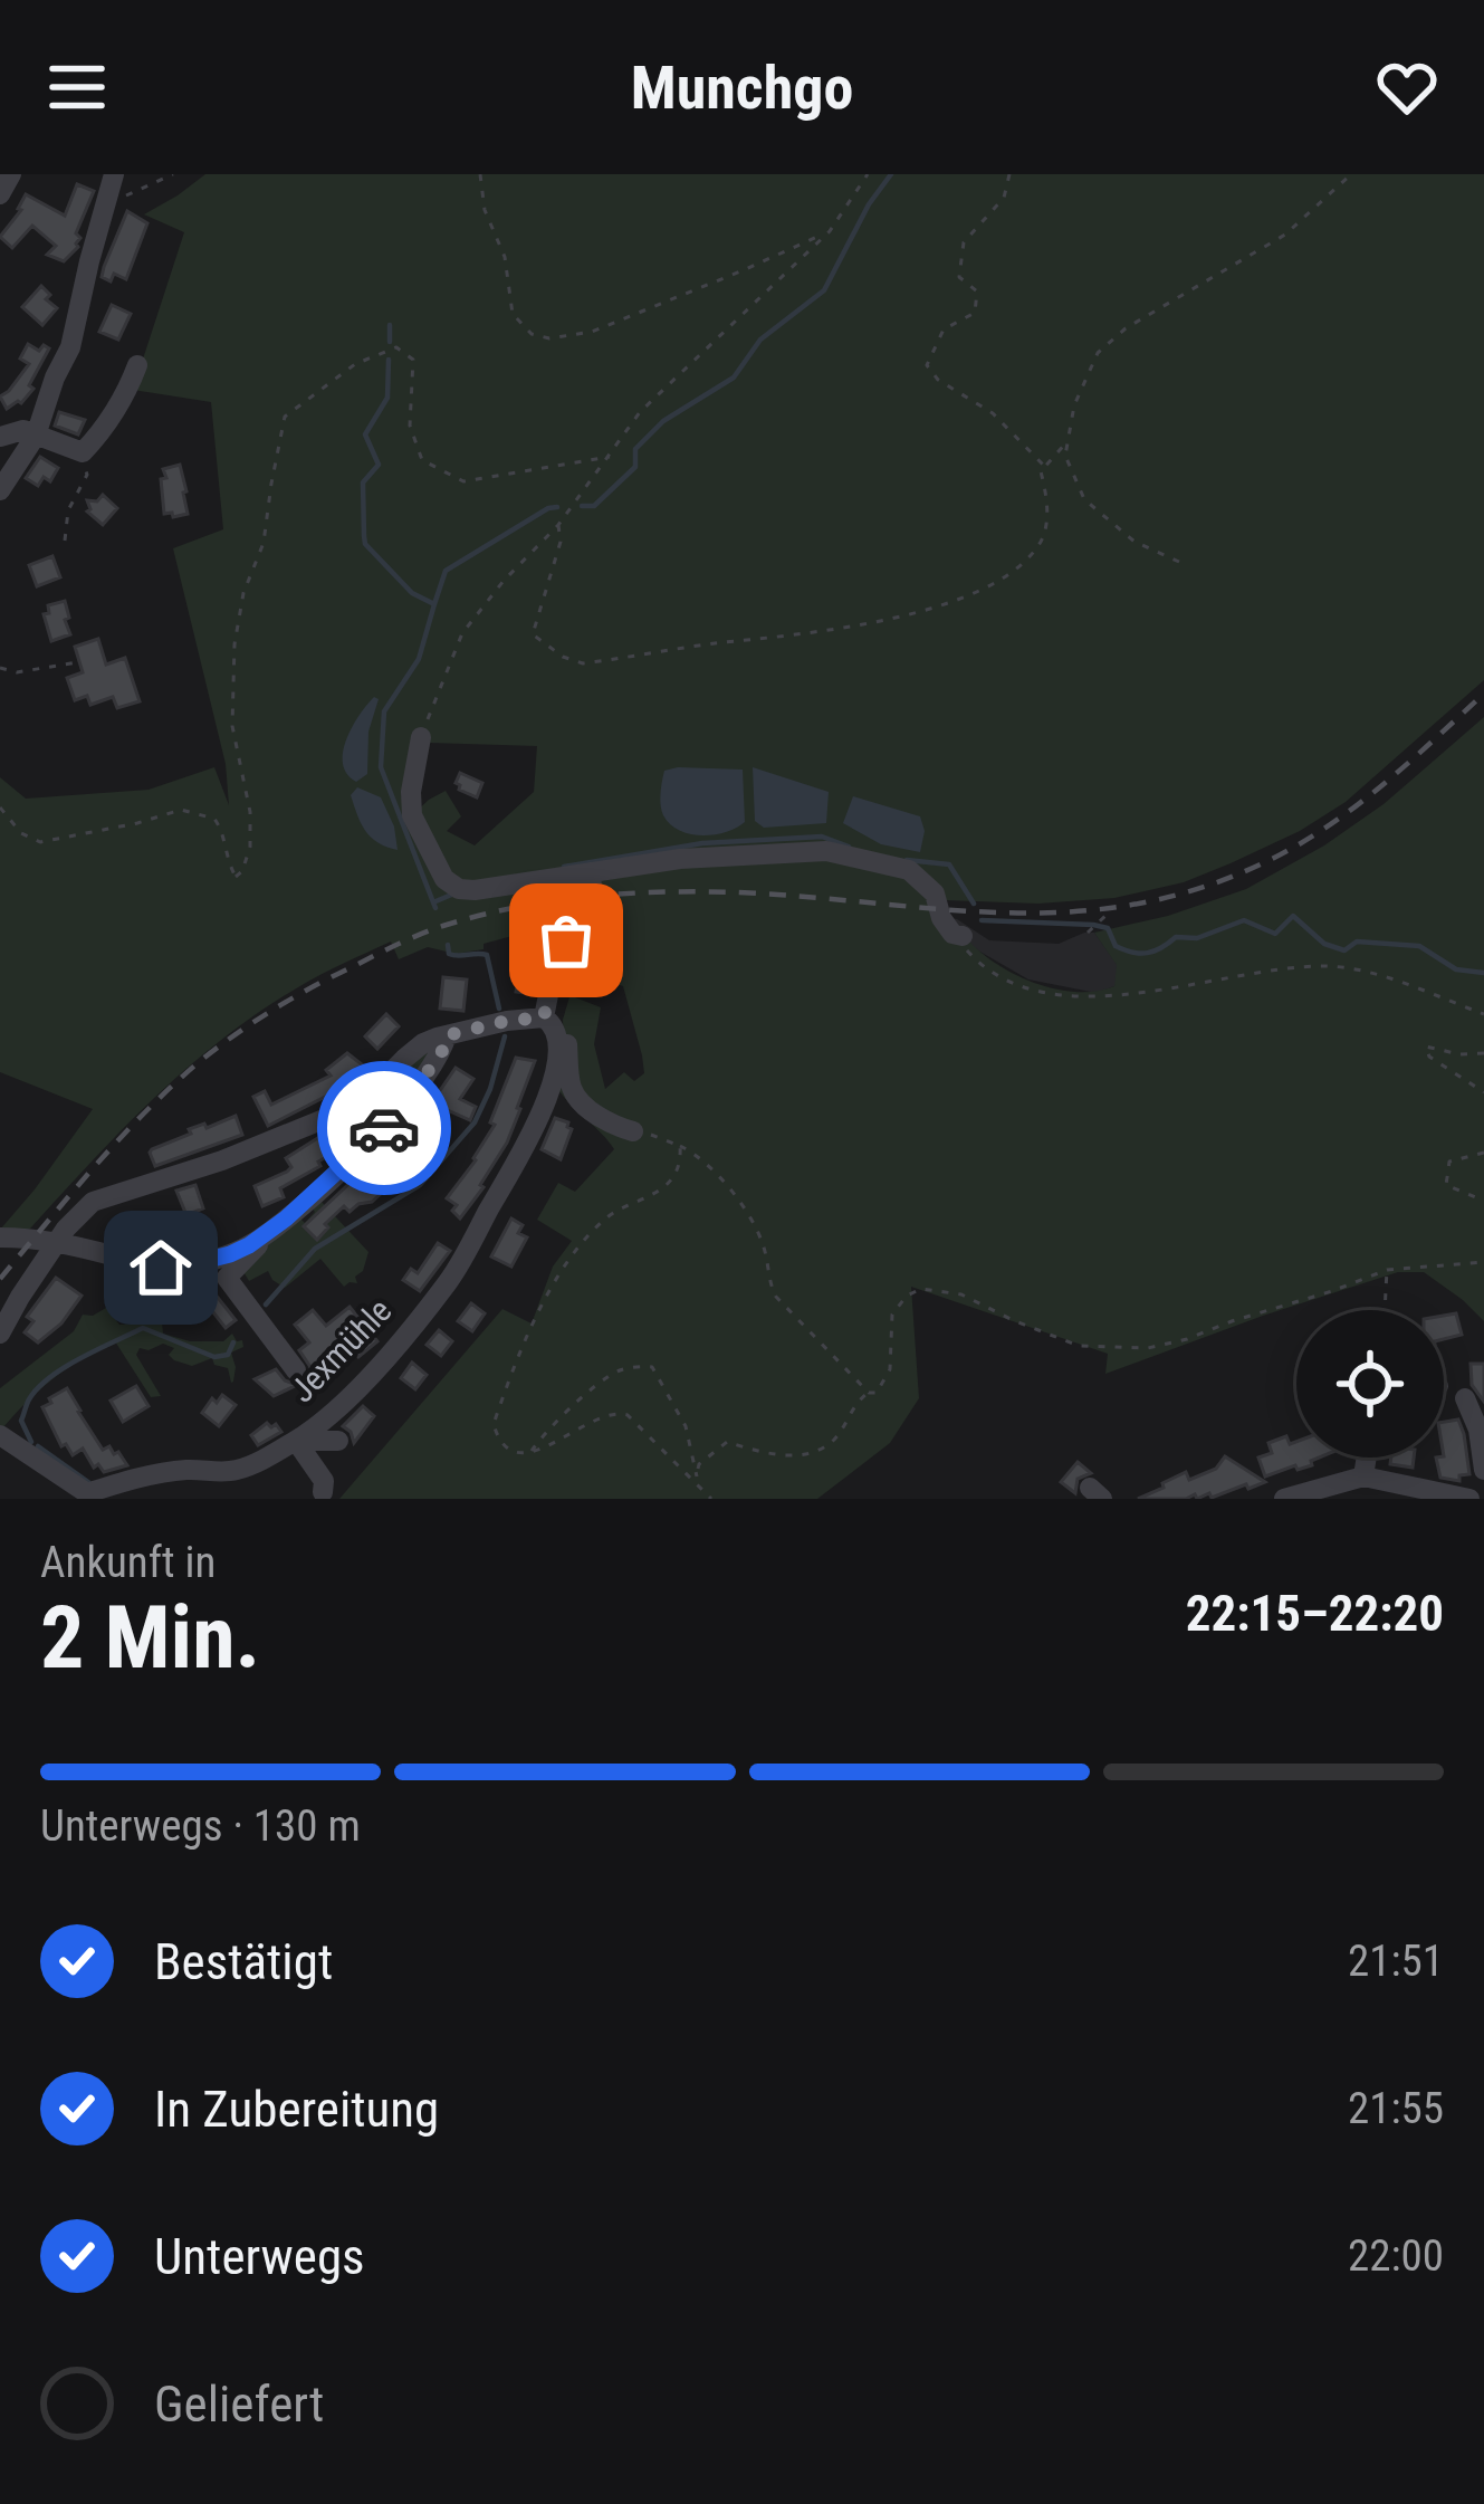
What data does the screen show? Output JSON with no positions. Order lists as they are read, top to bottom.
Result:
{
  "streets": {
    "street": ["Jexmühle"]
  },
  "page": {
    "header": "Munchgo",
    "heading": ["2 Min.", "Ankunft in", "22:15–22:20"],
    "bar": "Unterwegs · 130 m",
    "list": [
      ["Bestätigt", "21:51"],
      ["In Zubereitung", "21:55"],
      ["Unterwegs", "22:00"],
      "Geliefert"
    ]
  }
}
